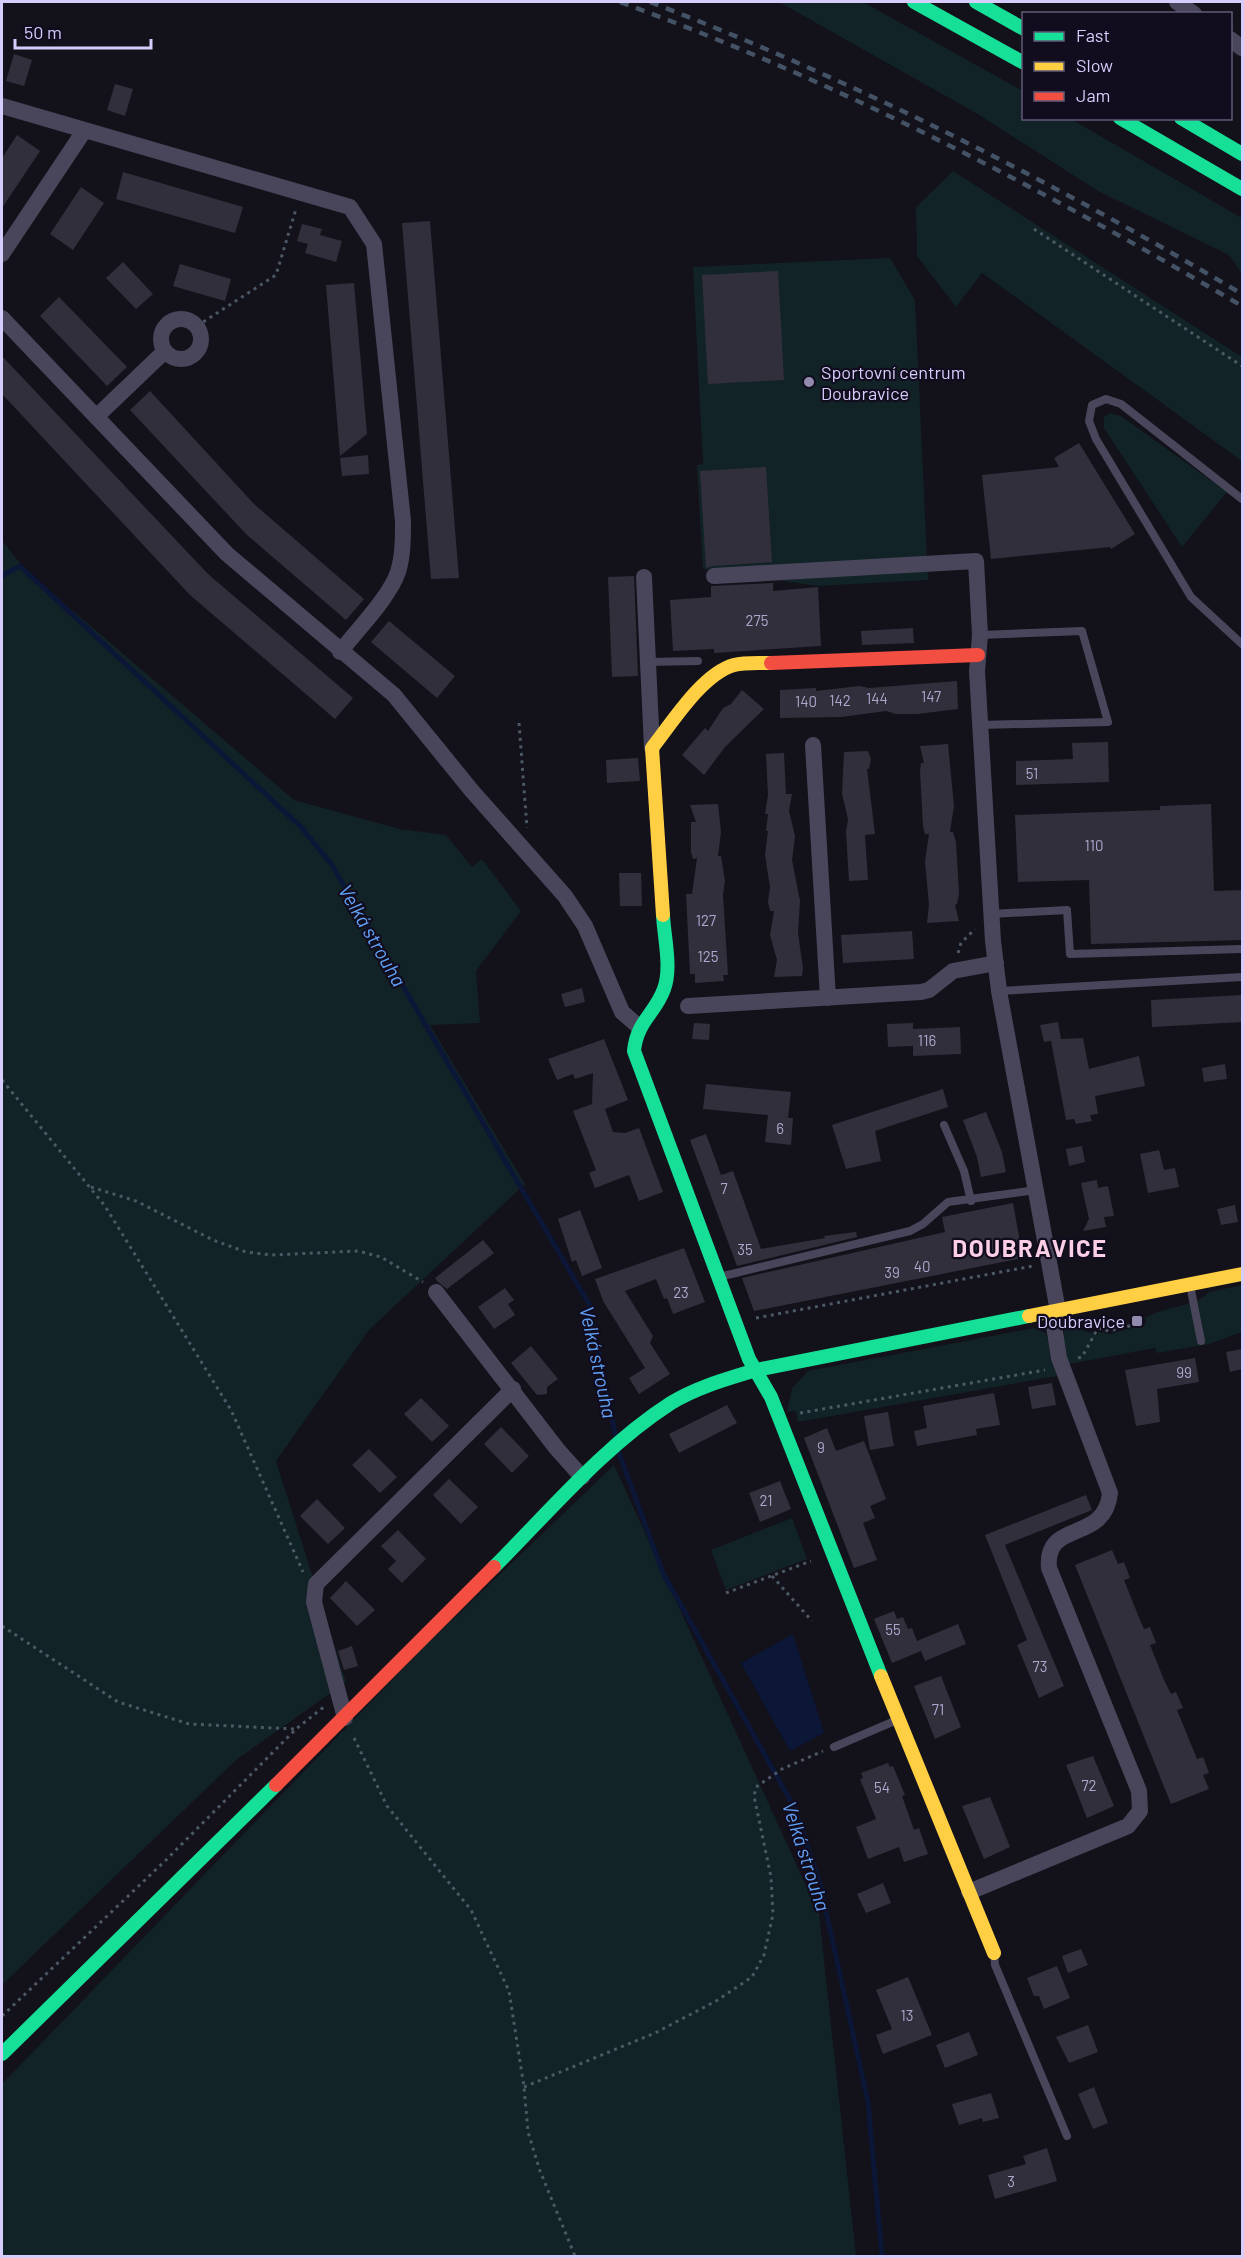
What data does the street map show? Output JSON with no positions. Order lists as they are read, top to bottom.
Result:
{
  "districts": ["DOUBRAVICE"],
  "water": ["Velká strouha"],
  "places": {
    "other": ["Sportovní centrum Doubravice"],
    "transit": ["Doubravice"]
  },
  "house_numbers": [
    "275",
    "147",
    "144",
    "142",
    "140",
    "51",
    "110",
    "127",
    "125",
    "116",
    "6",
    "7",
    "35",
    "40",
    "39",
    "23",
    "99",
    "9",
    "21",
    "55",
    "73",
    "71",
    "72",
    "54",
    "13",
    "3"
  ],
  "legend": ["Fast", "Slow", "Jam"],
  "scale_bar": "50 m"
}
